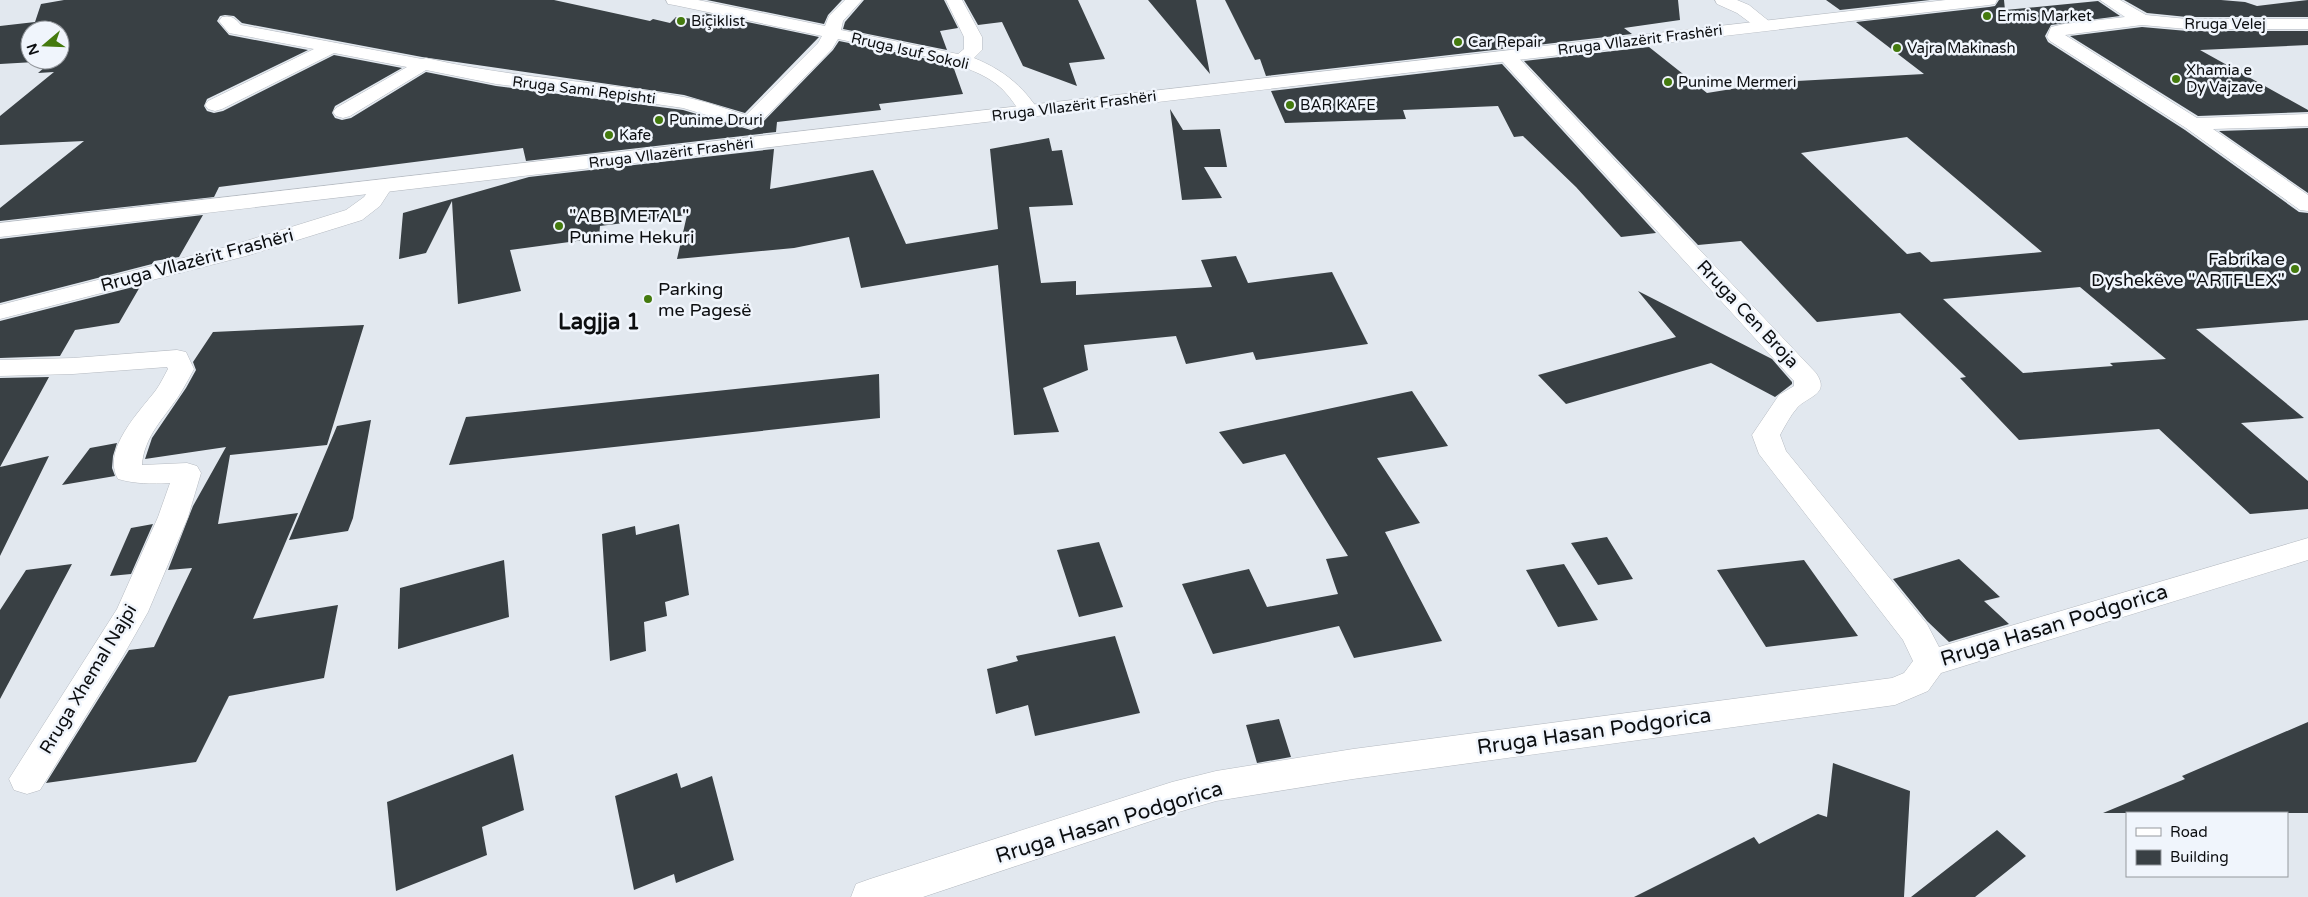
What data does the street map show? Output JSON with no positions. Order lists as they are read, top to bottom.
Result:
{
  "streets": {
    "street": [
      "Rruga Velej",
      "Rruga Vllazërit Frashëri",
      "Rruga Isuf Sokoli",
      "Rruga Sami Repishti",
      "Rruga Cen Broja",
      "Rruga Hasan Podgorica",
      "Rruga Xhemal Najpi"
    ]
  },
  "crossings": [
    ["Rruga Vllazërit Frashëri", "Rruga Isuf Sokoli"],
    ["Rruga Vllazërit Frashëri", "Rruga Cen Broja"],
    ["Rruga Isuf Sokoli", "Rruga Sami Repishti"],
    ["Rruga Cen Broja", "Rruga Hasan Podgorica"]
  ],
  "districts": ["Lagjja 1"],
  "places": [
    "Ermis Market",
    "Biçiklist",
    "Car Repair",
    "Vajra Makinash",
    "Xhamia e Dy Vajzave",
    "Punime Mermeri",
    "BAR KAFE",
    "Punime Druri",
    "Kafe",
    "\"ABB METAL\" Punime Hekuri",
    "Fabrika e Dyshekëve \"ARTFLEX\"",
    "Parking me Pagesë"
  ],
  "legend": ["Road", "Building"],
  "north": "left"
}
